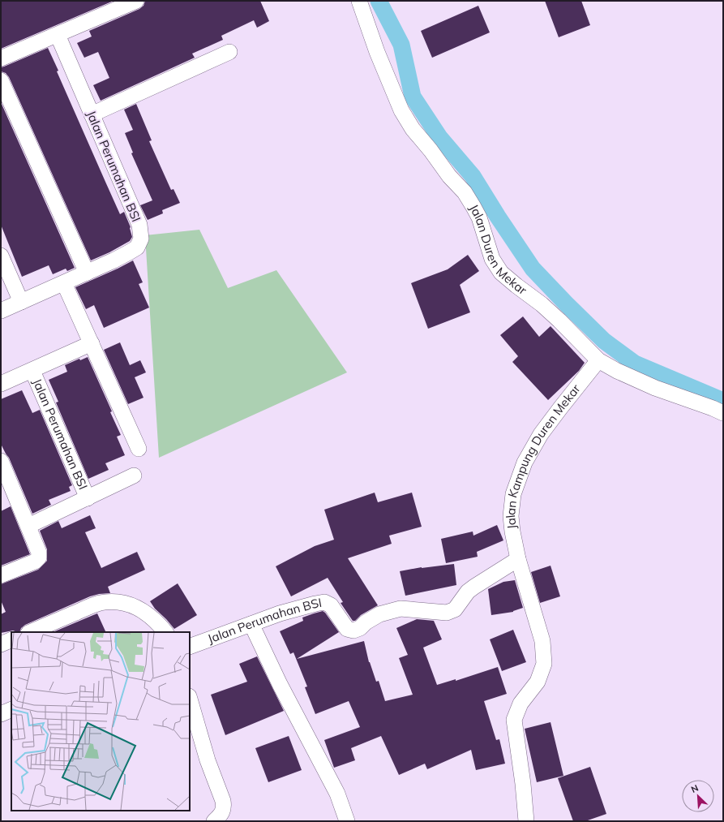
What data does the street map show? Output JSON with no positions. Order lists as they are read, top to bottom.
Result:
{
  "streets": {
    "street": ["Jalan Perumahan BSI", "Jalan Duren Mekar", "Jalan Kampung Duren Mekar"]
  },
  "crossings": [
    ["Jalan Perumahan BSI", "Jalan Kampung Duren Mekar"],
    ["Jalan Duren Mekar", "Jalan Kampung Duren Mekar"]
  ],
  "north": "top left"
}
